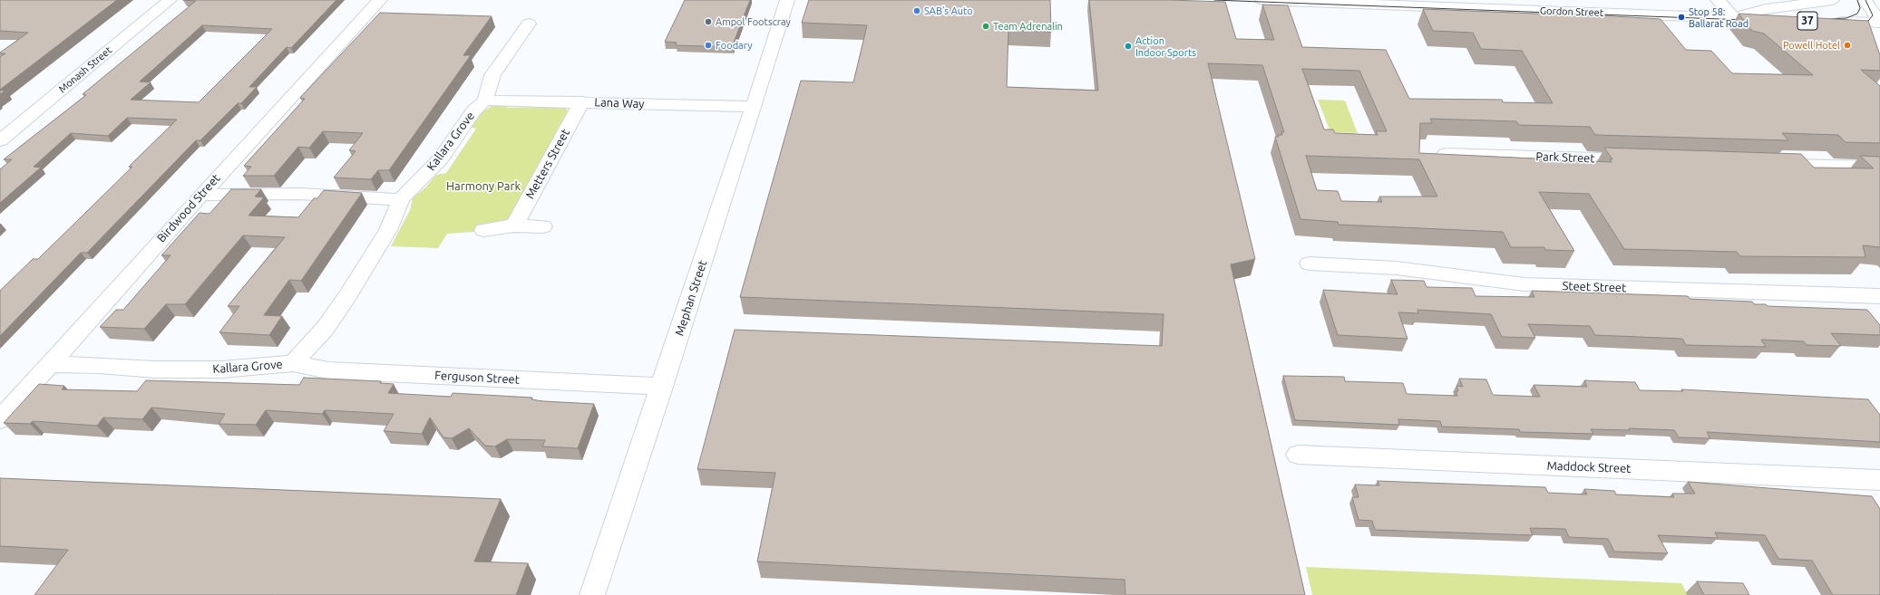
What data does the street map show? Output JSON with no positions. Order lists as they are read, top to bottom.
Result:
{
  "streets": {
    "main road": [
      "Gordon Street",
      "37",
      "Monash Street",
      "Lana Way",
      "Kallara Grove",
      "Park Street",
      "Metters Street",
      "Birdwood Street",
      "Steet Street",
      "Mephan Street",
      "Ferguson Street",
      "Maddock Street"
    ]
  },
  "crossings": [
    ["Lana Way", "Kallara Grove"],
    ["Lana Way", "Metters Street"],
    ["Lana Way", "Mephan Street"],
    ["Kallara Grove", "Birdwood Street"],
    ["Kallara Grove", "Ferguson Street"],
    ["Mephan Street", "Ferguson Street"]
  ],
  "parks": ["Harmony Park"],
  "places": [
    "SAB’s Auto",
    "Stop 58: Ballarat Road",
    "Ampol Footscray",
    "Team Adrenalin",
    "Foodary",
    "Powell Hotel",
    "Action Indoor Sports"
  ]
}
